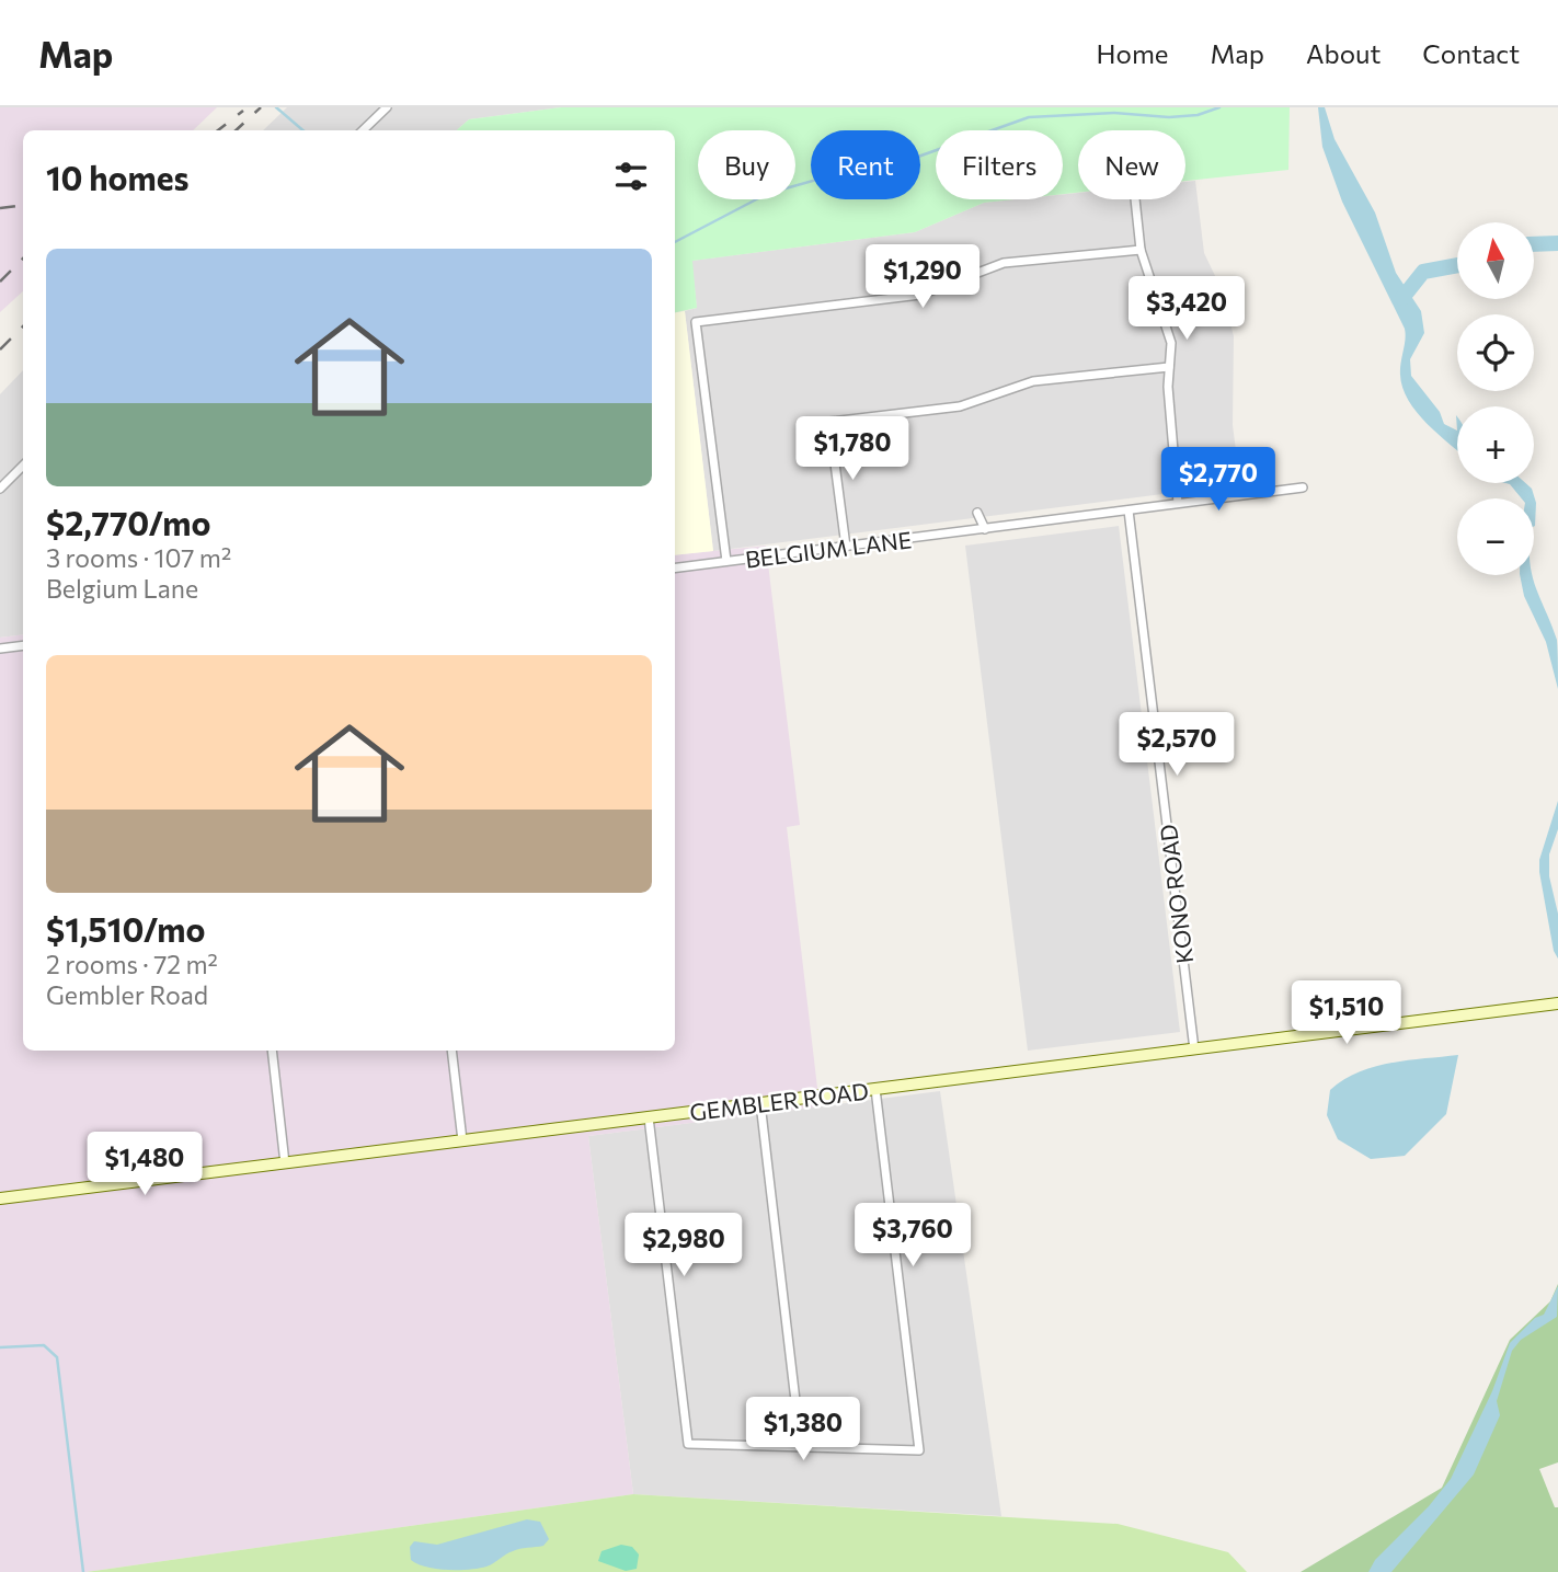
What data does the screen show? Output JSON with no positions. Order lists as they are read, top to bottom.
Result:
{
  "streets": {
    "main road": ["GEMBLER ROAD"],
    "street": ["BELGIUM LANE", "KONO ROAD"]
  },
  "crossings": [
    ["BELGIUM LANE", "KONO ROAD"],
    ["KONO ROAD", "GEMBLER ROAD"]
  ],
  "north": "top",
  "page": {
    "header": "Map",
    "nav": [
      "Home",
      "Map",
      "About",
      "Contact"
    ],
    "chip": [
      "Buy",
      "Rent",
      "Filters",
      "New"
    ],
    "heading": "10 homes",
    "map_buttons": ["+", "−"],
    "list": [
      {
        "name": "$2,770/mo",
        "note": "3 rooms · 107 m² · Belgium Lane"
      },
      {
        "name": "$1,510/mo",
        "note": "2 rooms · 72 m² · Gembler Road"
      }
    ],
    "price": [
      "$1,290",
      "$3,420",
      "$1,780",
      "$2,770",
      "$2,570",
      "$1,510",
      "$1,480",
      "$3,760",
      "$2,980",
      "$1,380"
    ]
  }
}
